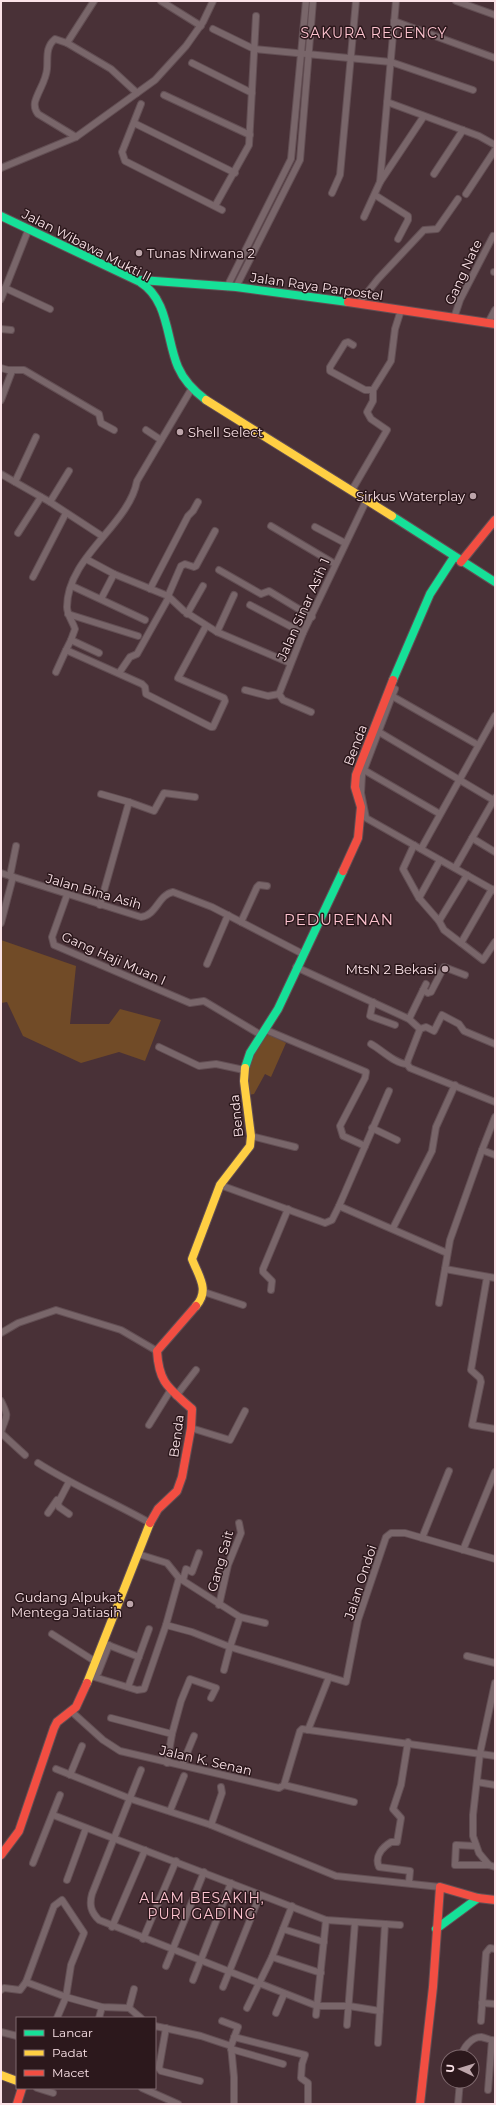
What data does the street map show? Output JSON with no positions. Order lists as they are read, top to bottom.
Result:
{
  "streets": {
    "street": [
      "Jalan Wibawa Mukti II",
      "Gang Nate",
      "Jalan Raya Parpostel",
      "Jalan Sinar Asih 1",
      "Benda",
      "Jalan Bina Asih",
      "Gang Haji Muan I",
      "Gang Sait",
      "Jalan Ondoi",
      "Jalan K. Senan"
    ]
  },
  "crossings": [
    ["Jalan Wibawa Mukti II", "Jalan Raya Parpostel"],
    ["Jalan Wibawa Mukti II", "Jalan Sinar Asih 1"],
    ["Jalan Wibawa Mukti II", "Benda"],
    ["Gang Nate", "Jalan Raya Parpostel"],
    ["Benda", "Jalan Bina Asih"],
    ["Benda", "Gang Haji Muan I"],
    ["Benda", "Jalan K. Senan"],
    ["Jalan Bina Asih", "Gang Haji Muan I"]
  ],
  "districts": ["SAKURA REGENCY", "PEDURENAN", "ALAM BESAKIH, PURI GADING"],
  "places": [
    "Tunas Nirwana 2",
    "Shell Select",
    "Sirkus Waterplay",
    "MtsN 2 Bekasi",
    "Gudang Alpukat Mentega Jatiasih"
  ],
  "legend": ["Lancar", "Padat", "Macet"],
  "north": "left"
}
